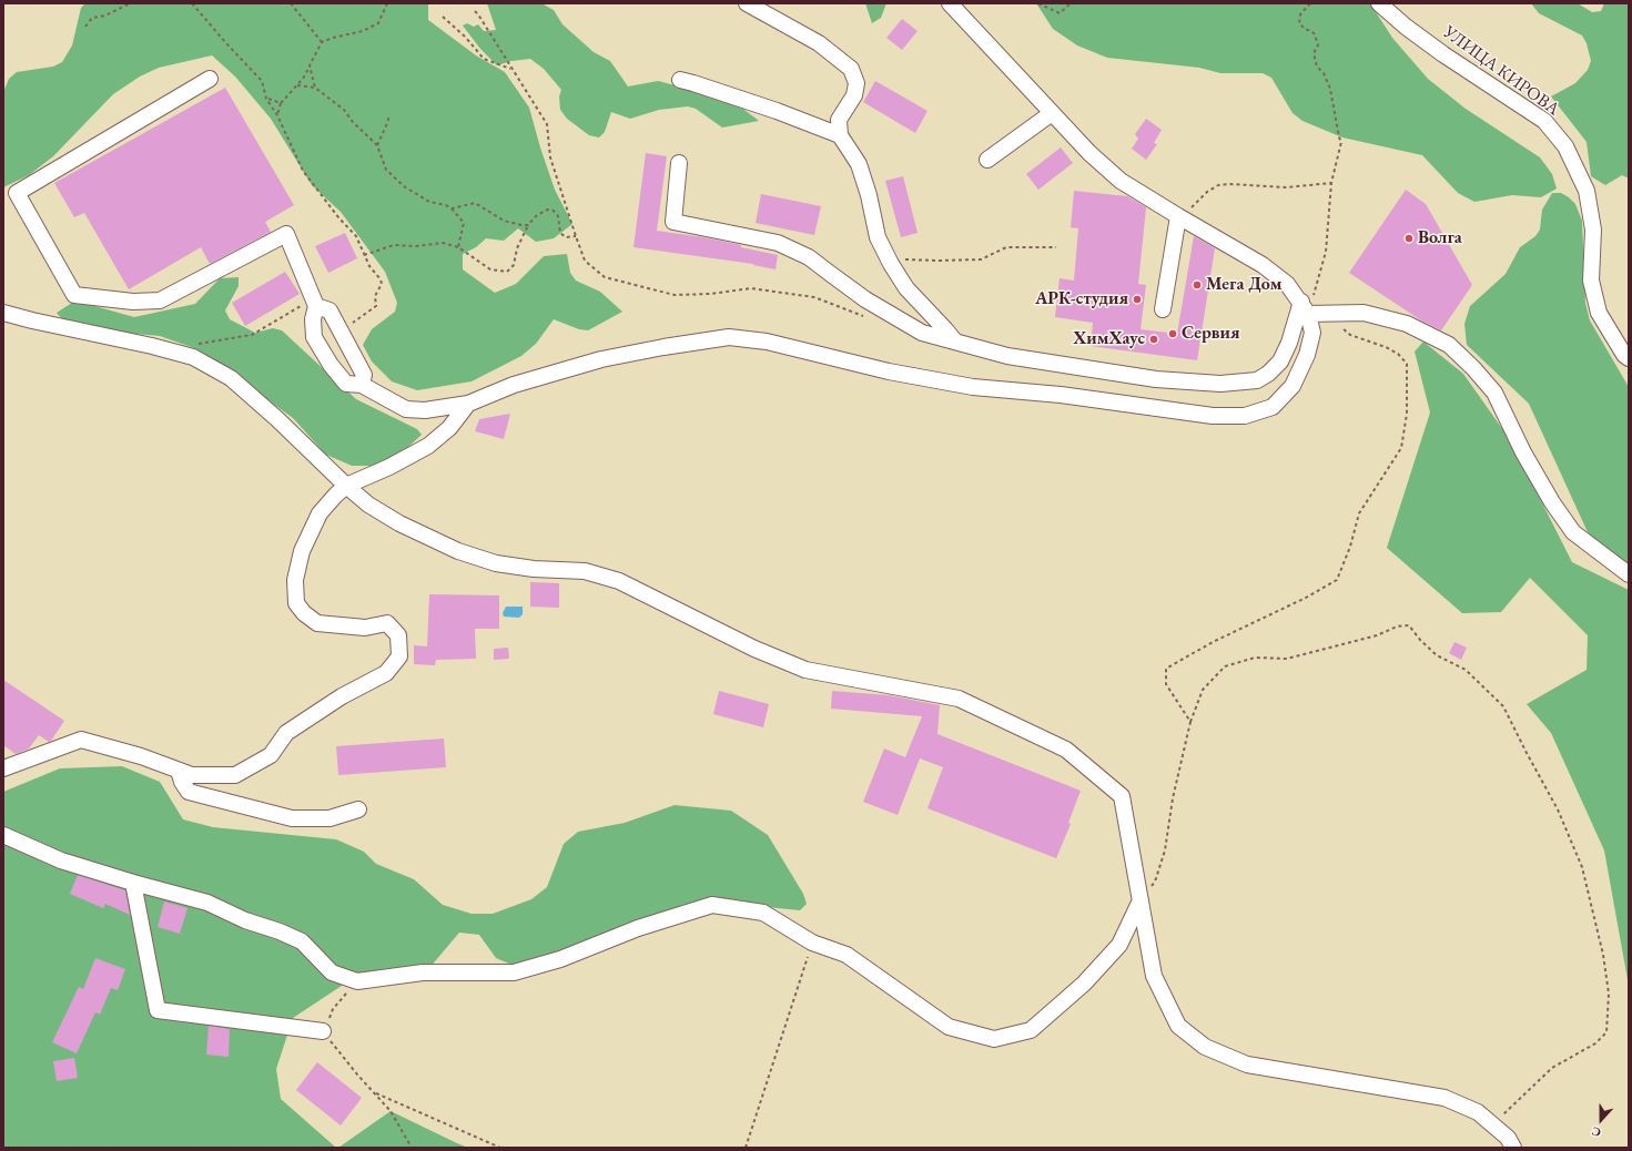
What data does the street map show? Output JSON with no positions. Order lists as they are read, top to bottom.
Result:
{
  "streets": {
    "street": ["УЛИЦА КИРОВА"]
  },
  "places": [
    "Волга",
    "Мега Дом",
    "АРК-студия",
    "Сервия",
    "ХимХаус"
  ],
  "north": "bottom"
}
